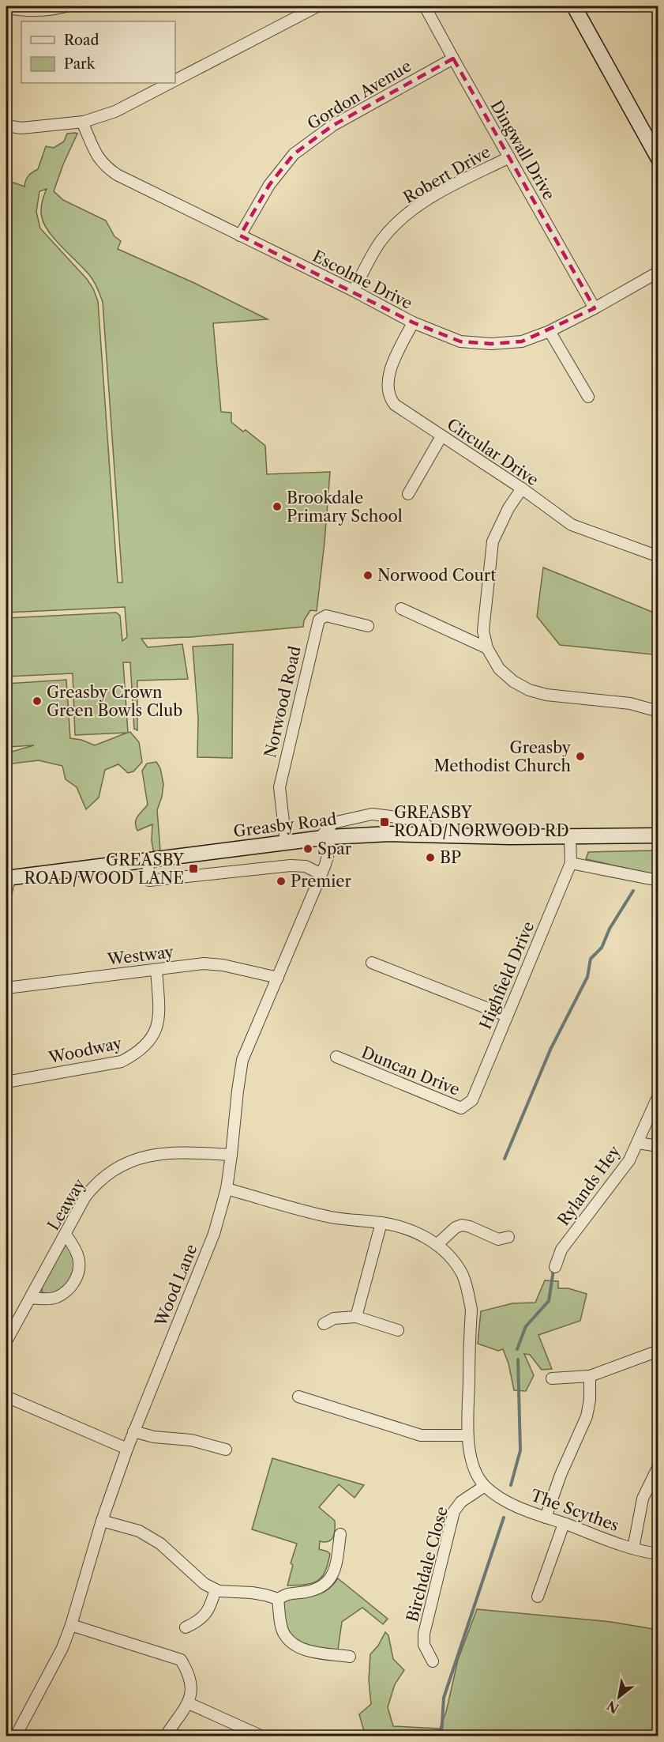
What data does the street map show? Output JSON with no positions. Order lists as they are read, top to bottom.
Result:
{
  "streets": {
    "main road": ["Greasby Road"],
    "street": [
      "Gordon Avenue",
      "Dingwall Drive",
      "Robert Drive",
      "Escolme Drive",
      "Circular Drive",
      "Norwood Road",
      "Westway",
      "Highfield Drive",
      "Woodway",
      "Duncan Drive",
      "Rylands Hey",
      "Leaway",
      "Wood Lane",
      "The Scythes",
      "Birchdale Close"
    ]
  },
  "crossings": [
    ["Gordon Avenue", "Dingwall Drive"],
    ["Gordon Avenue", "Escolme Drive"],
    ["Dingwall Drive", "Robert Drive"],
    ["Dingwall Drive", "Escolme Drive"],
    ["Robert Drive", "Escolme Drive"],
    ["Escolme Drive", "Circular Drive"],
    ["Norwood Road", "Greasby Road"],
    ["Greasby Road", "Wood Lane"],
    ["Westway", "Woodway"],
    ["Westway", "Wood Lane"],
    ["Highfield Drive", "Duncan Drive"],
    ["Leaway", "Wood Lane"],
    ["The Scythes", "Birchdale Close"]
  ],
  "places": {
    "other": [
      "Brookdale Primary School",
      "Norwood Court",
      "Greasby Crown Green Bowls Club",
      "Greasby Methodist Church",
      "Spar",
      "BP",
      "Premier"
    ],
    "transit": ["GREASBY ROAD/NORWOOD RD", "GREASBY ROAD/WOOD LANE"]
  },
  "legend": ["Road", "Park"],
  "north": "bottom left"
}
